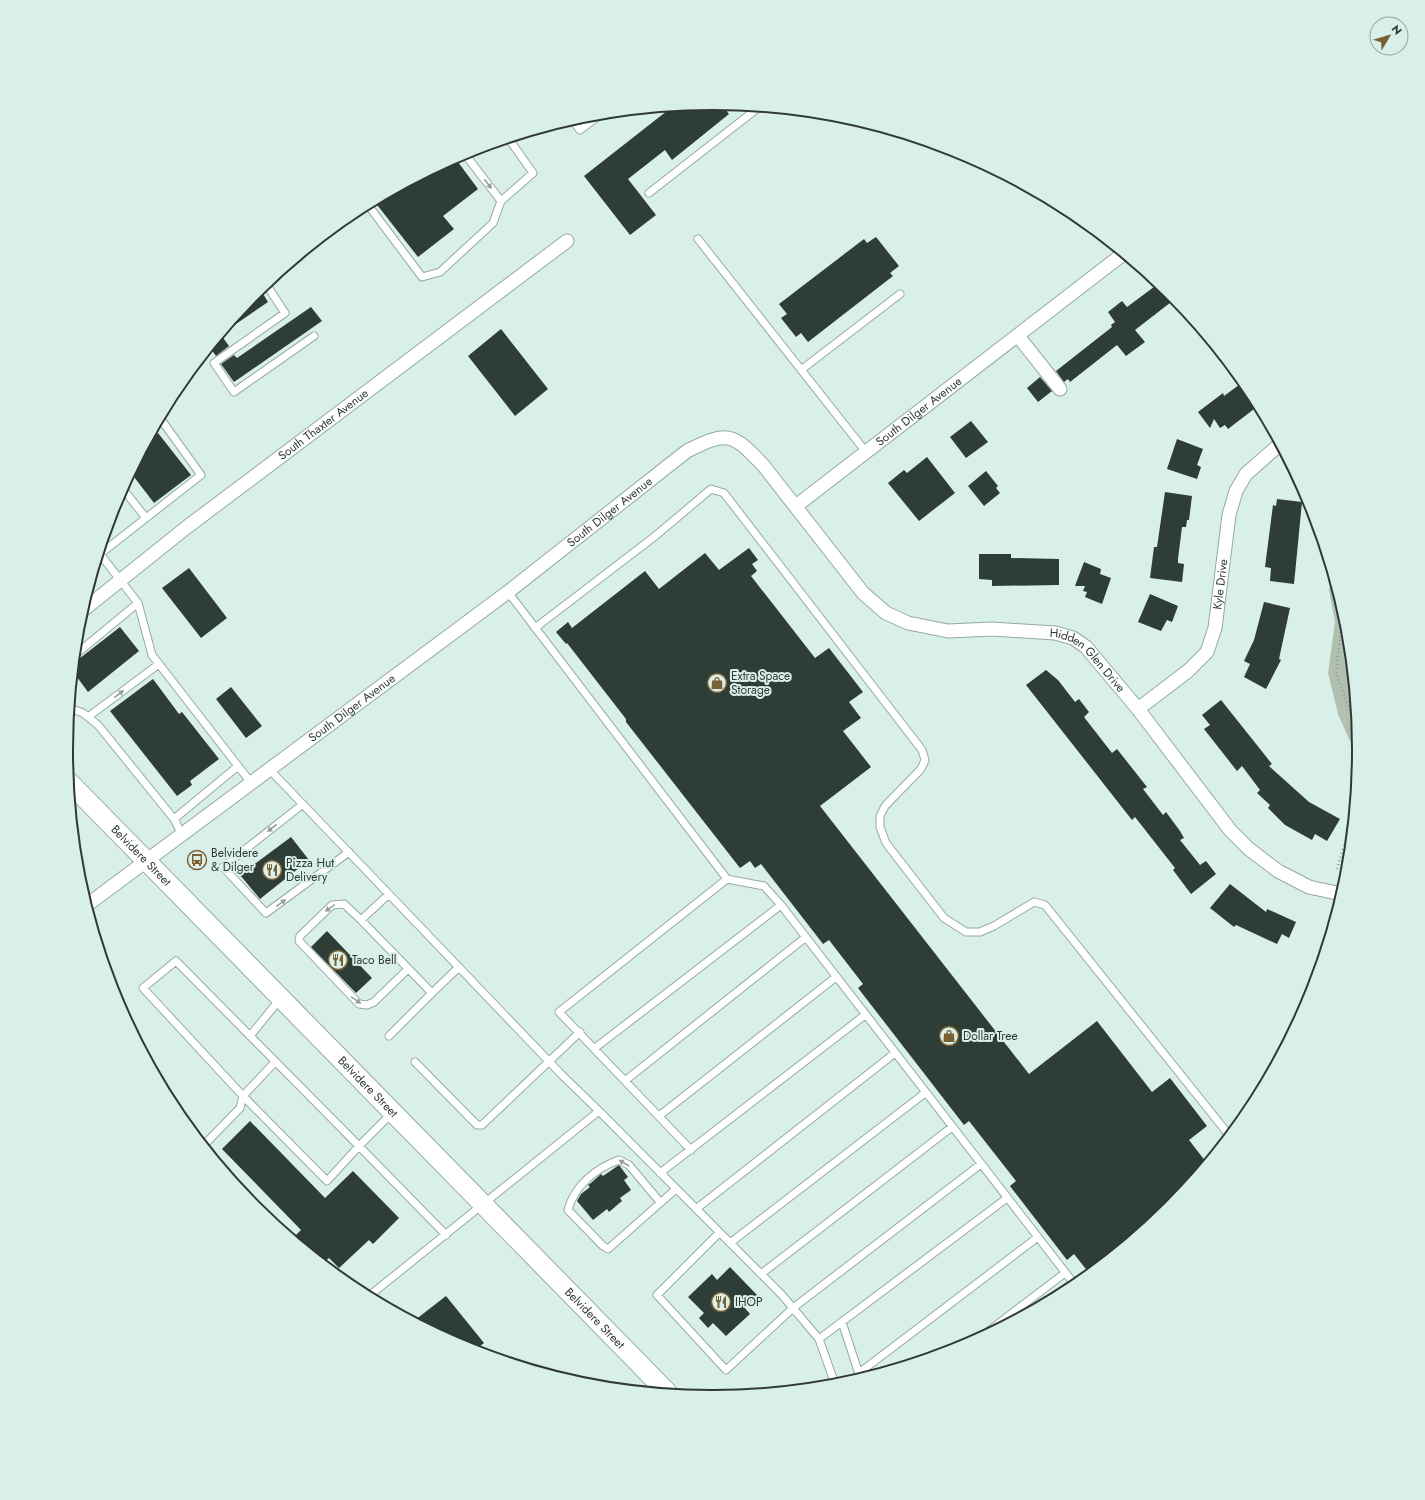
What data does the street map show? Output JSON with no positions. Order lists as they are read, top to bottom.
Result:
{
  "streets": {
    "main road": ["Belvidere Street"],
    "street": [
      "South Dilger Avenue",
      "South Thaxter Avenue",
      "Kyle Drive",
      "Hidden Glen Drive"
    ]
  },
  "crossings": [
    ["South Dilger Avenue", "Hidden Glen Drive"],
    ["South Dilger Avenue", "Belvidere Street"],
    ["Kyle Drive", "Hidden Glen Drive"]
  ],
  "places": {
    "shop": ["Extra Space Storage", "Dollar Tree"],
    "bus stop": ["Belvidere & Dilger"],
    "restaurant": ["Pizza Hut Delivery", "Taco Bell", "IHOP"]
  },
  "north": "top right"
}
